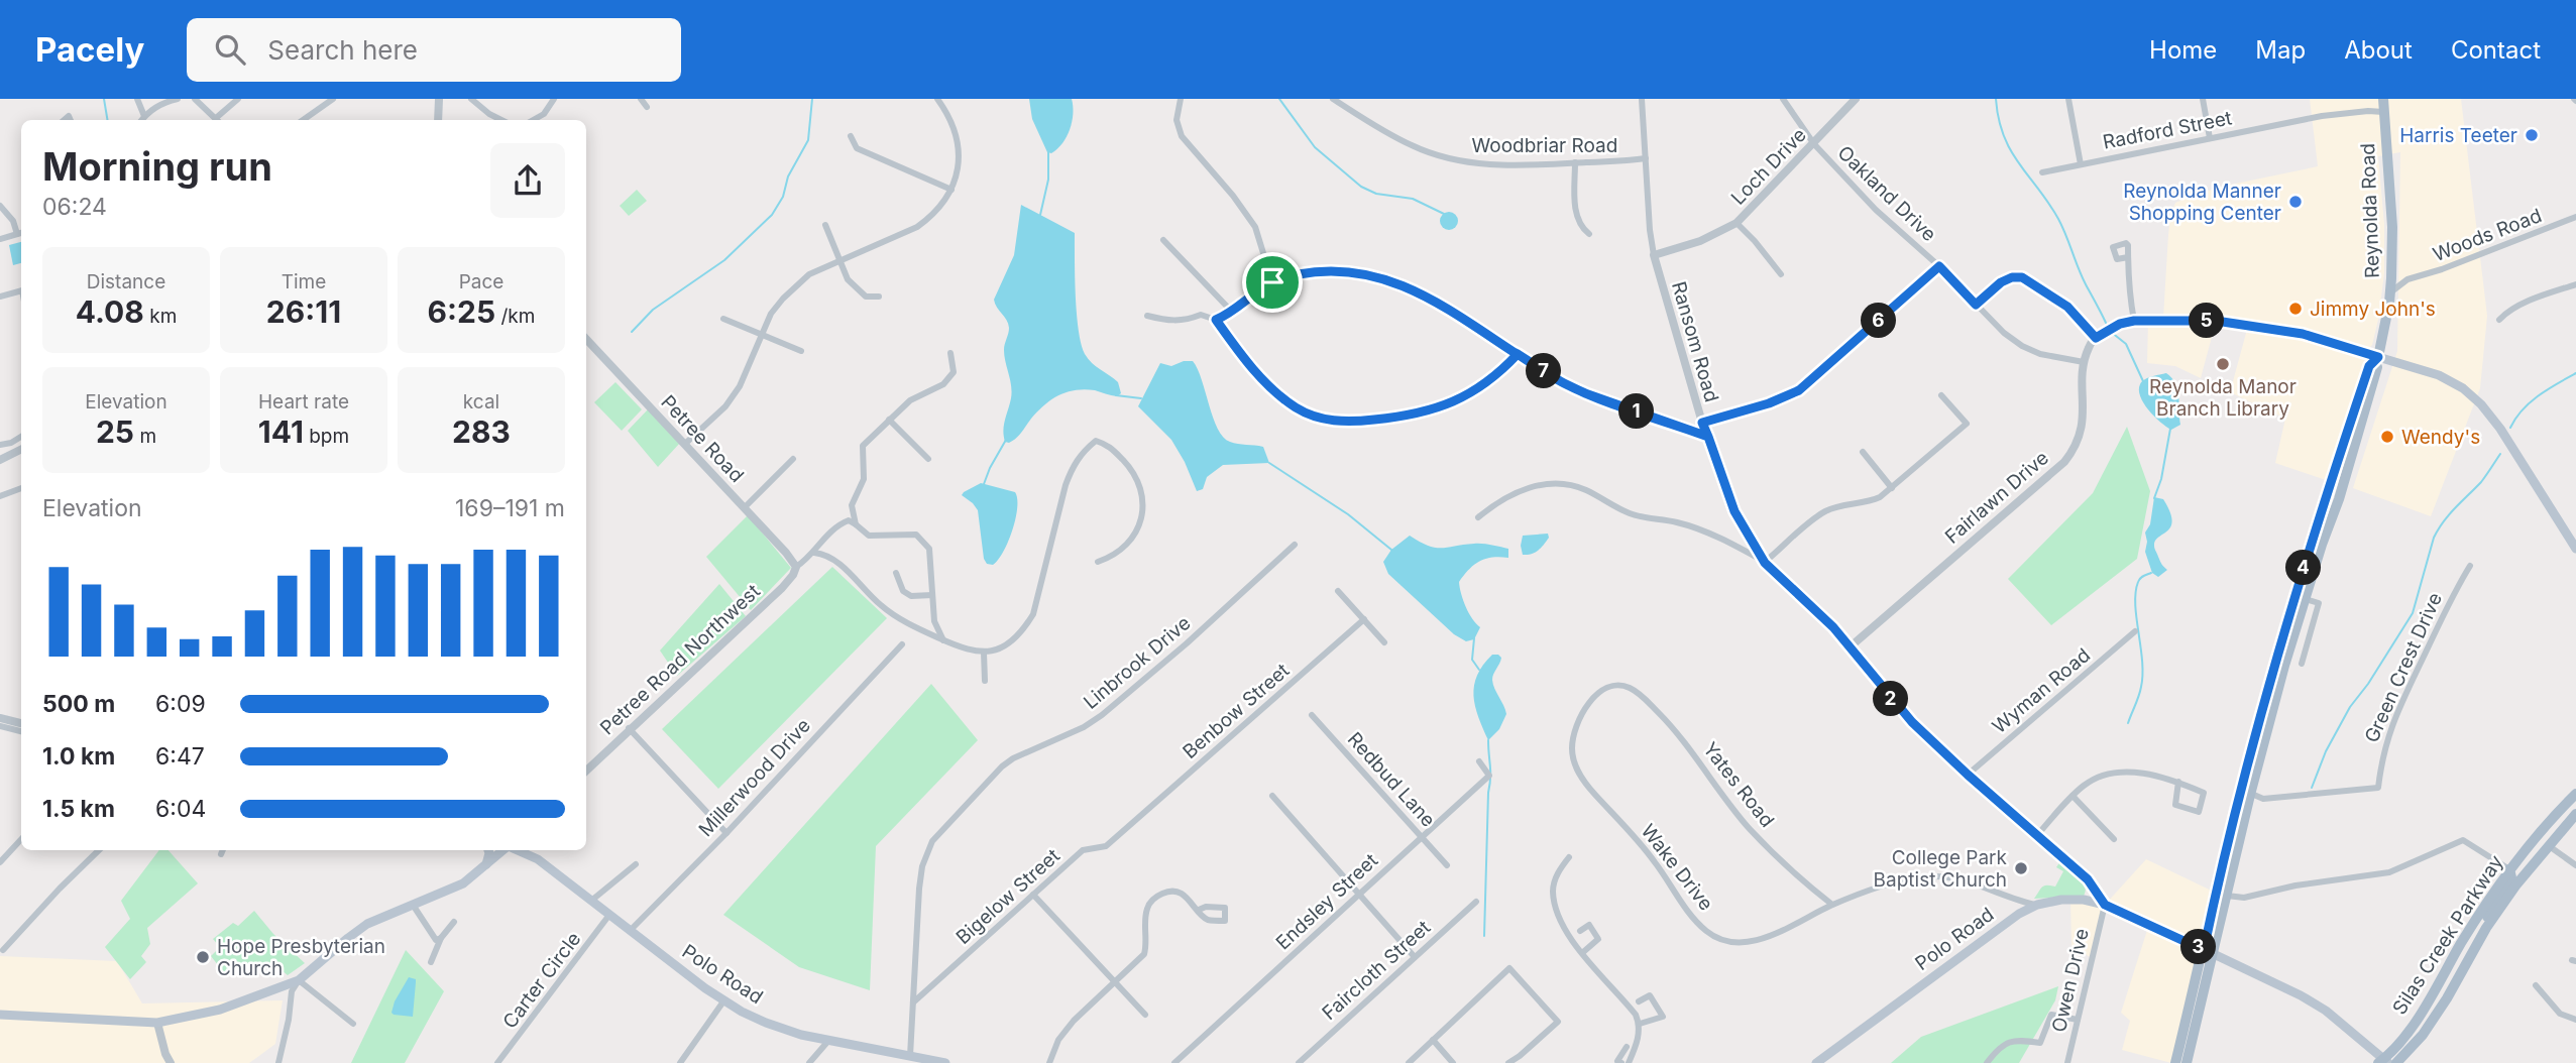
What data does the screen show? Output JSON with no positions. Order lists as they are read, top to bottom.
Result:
{
  "streets": {
    "main road": ["Reynolda Road", "Silas Creek Parkway", "Polo Road"],
    "street": [
      "Radford Street",
      "Woodbriar Road",
      "Loch Drive",
      "Oakland Drive",
      "Woods Road",
      "Ransom Road",
      "Petree Road",
      "Fairlawn Drive",
      "Petree Road Northwest",
      "Linbrook Drive",
      "Green Crest Drive",
      "Wyman Road",
      "Benbow Street",
      "Millerwood Drive",
      "Redbud Lane",
      "Yates Road",
      "Wake Drive",
      "Bigelow Street",
      "Endsley Street",
      "Faircloth Street",
      "Carter Circle",
      "Owen Drive"
    ]
  },
  "crossings": [
    ["Radford Street", "Reynolda Road"],
    ["Woodbriar Road", "Ransom Road"],
    ["Loch Drive", "Oakland Drive"],
    ["Loch Drive", "Ransom Road"],
    ["Oakland Drive", "Fairlawn Drive"],
    ["Reynolda Road", "Woods Road"],
    ["Reynolda Road", "Green Crest Drive"],
    ["Reynolda Road", "Polo Road"],
    ["Ransom Road", "Fairlawn Drive"],
    ["Ransom Road", "Wyman Road"],
    ["Ransom Road", "Polo Road"],
    ["Ransom Road", "Owen Drive"],
    ["Petree Road", "Petree Road Northwest"],
    ["Linbrook Drive", "Bigelow Street"],
    ["Linbrook Drive", "Polo Road"],
    ["Benbow Street", "Bigelow Street"],
    ["Millerwood Drive", "Polo Road"],
    ["Redbud Lane", "Endsley Street"],
    ["Yates Road", "Wake Drive"],
    ["Wake Drive", "Polo Road"],
    ["Polo Road", "Carter Circle"],
    ["Polo Road", "Owen Drive"]
  ],
  "places": [
    "Harris Teeter",
    "Reynolda Manner Shopping Center",
    "Jimmy John's",
    "Reynolda Manor Branch Library",
    "Wendy's",
    "College Park Baptist Church",
    "Hope Presbyterian Church"
  ],
  "page": {
    "header": "Pacely",
    "search": "Search here",
    "nav": [
      "Home",
      "Map",
      "About",
      "Contact"
    ],
    "heading": ["Morning run", "06:24"],
    "stats": [
      ["Distance", "4.08 km"],
      ["Time", "26:11"],
      ["Pace", "6:25 /km"],
      ["Elevation", "25 m"],
      ["Heart rate", "141 bpm"],
      ["kcal", "283"]
    ],
    "pins": [
      "5",
      "6",
      "7",
      "1",
      "4",
      "2",
      "3"
    ],
    "chart": ["Elevation", "169–191 m"],
    "list": [
      {
        "name": "500 m",
        "note": "6:09"
      },
      {
        "name": "1.0 km",
        "note": "6:47"
      },
      {
        "name": "1.5 km",
        "note": "6:04"
      }
    ]
  }
}
